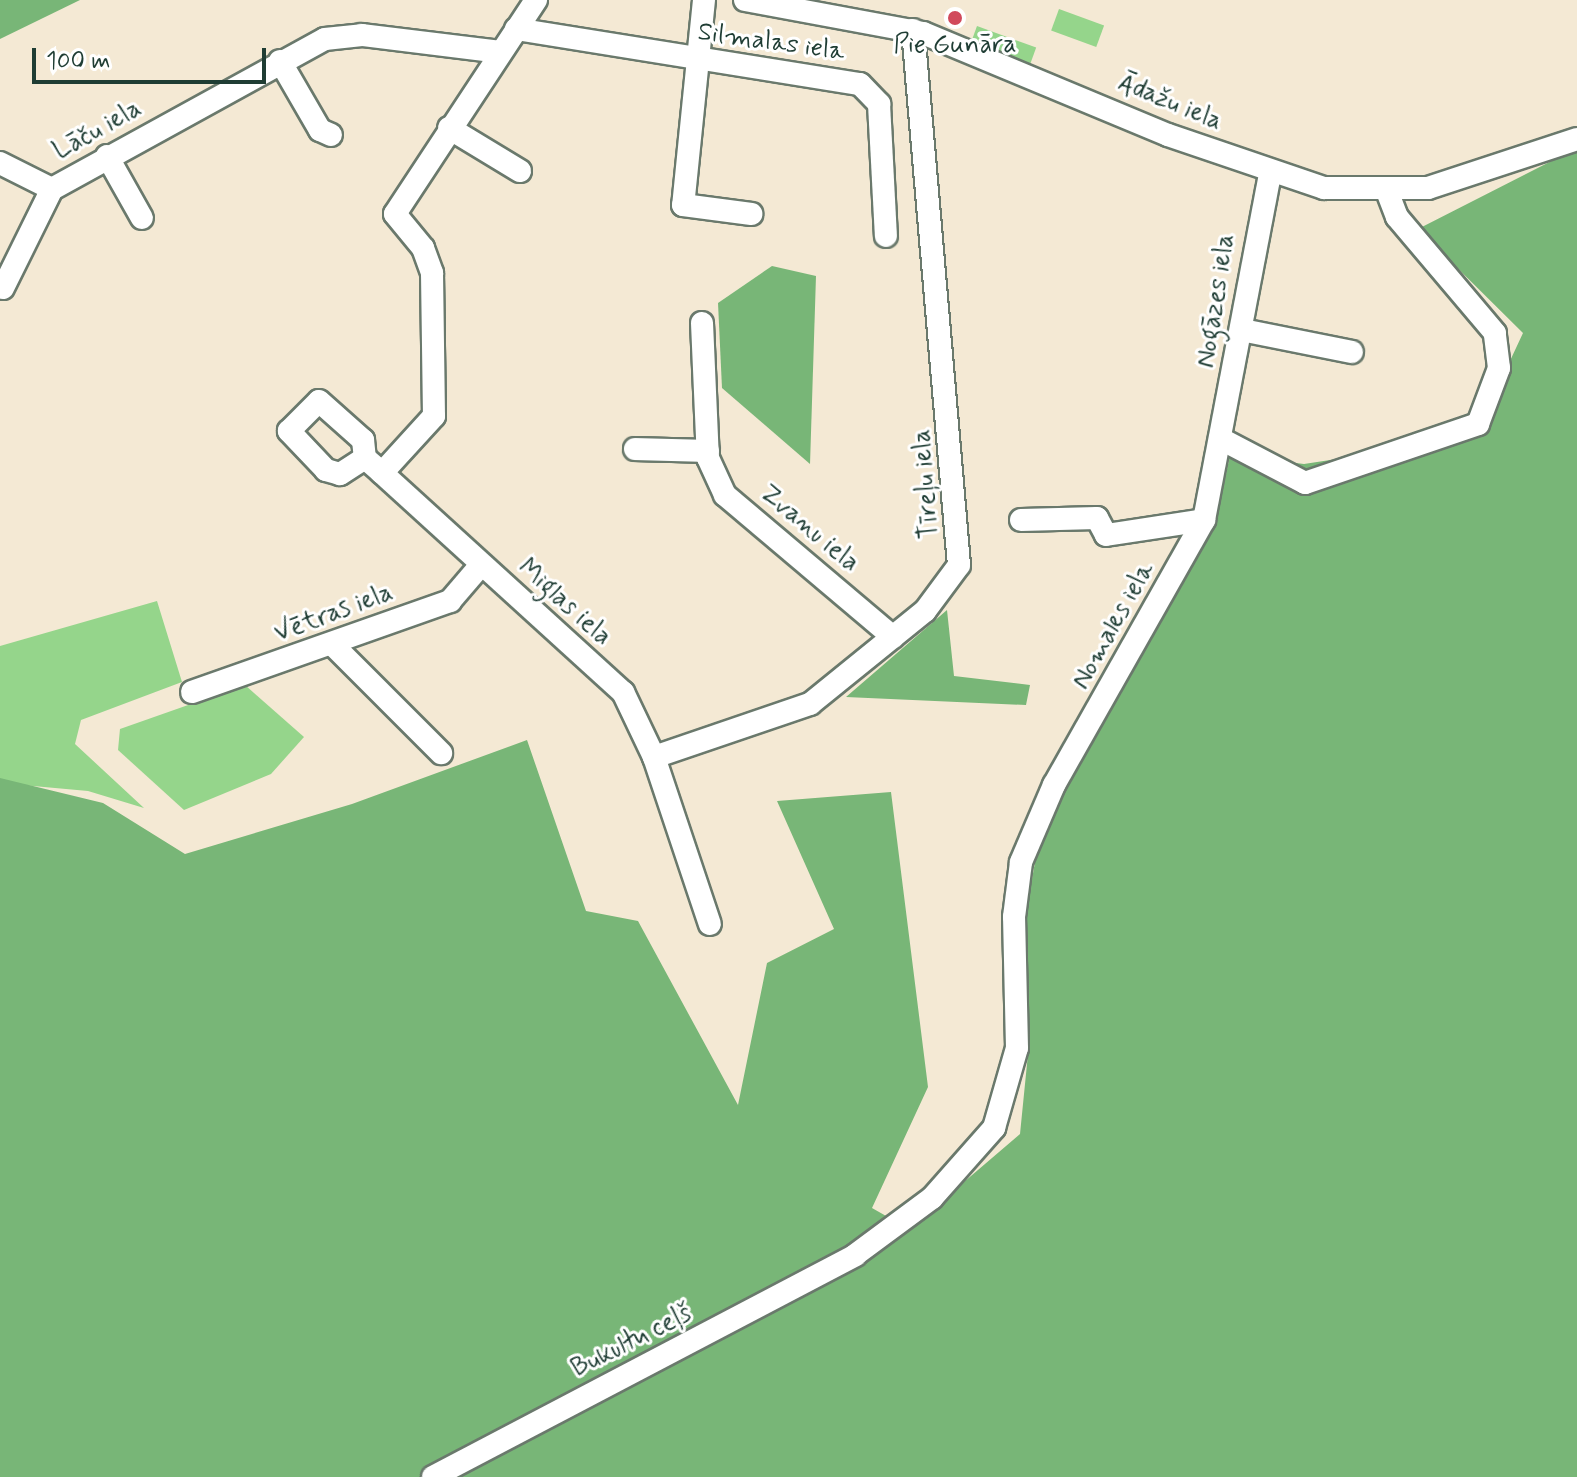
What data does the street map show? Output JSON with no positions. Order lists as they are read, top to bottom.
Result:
{
  "streets": {
    "street": [
      "Silmalas iela",
      "Ādažu iela",
      "Lāču iela",
      "Nogāzes iela",
      "Tīreļu iela",
      "Zvanu iela",
      "Miglas iela",
      "Vētras iela",
      "Nomales iela",
      "Bukultu ceļš"
    ]
  },
  "crossings": [
    ["Ādažu iela", "Nogāzes iela"],
    ["Ādažu iela", "Tīreļu iela"],
    ["Nogāzes iela", "Nomales iela"],
    ["Tīreļu iela", "Zvanu iela"],
    ["Tīreļu iela", "Miglas iela"],
    ["Miglas iela", "Vētras iela"],
    ["Nomales iela", "Bukultu ceļš"]
  ],
  "places": ["Pie Gunāra"],
  "scale_bar": "100 m"
}
